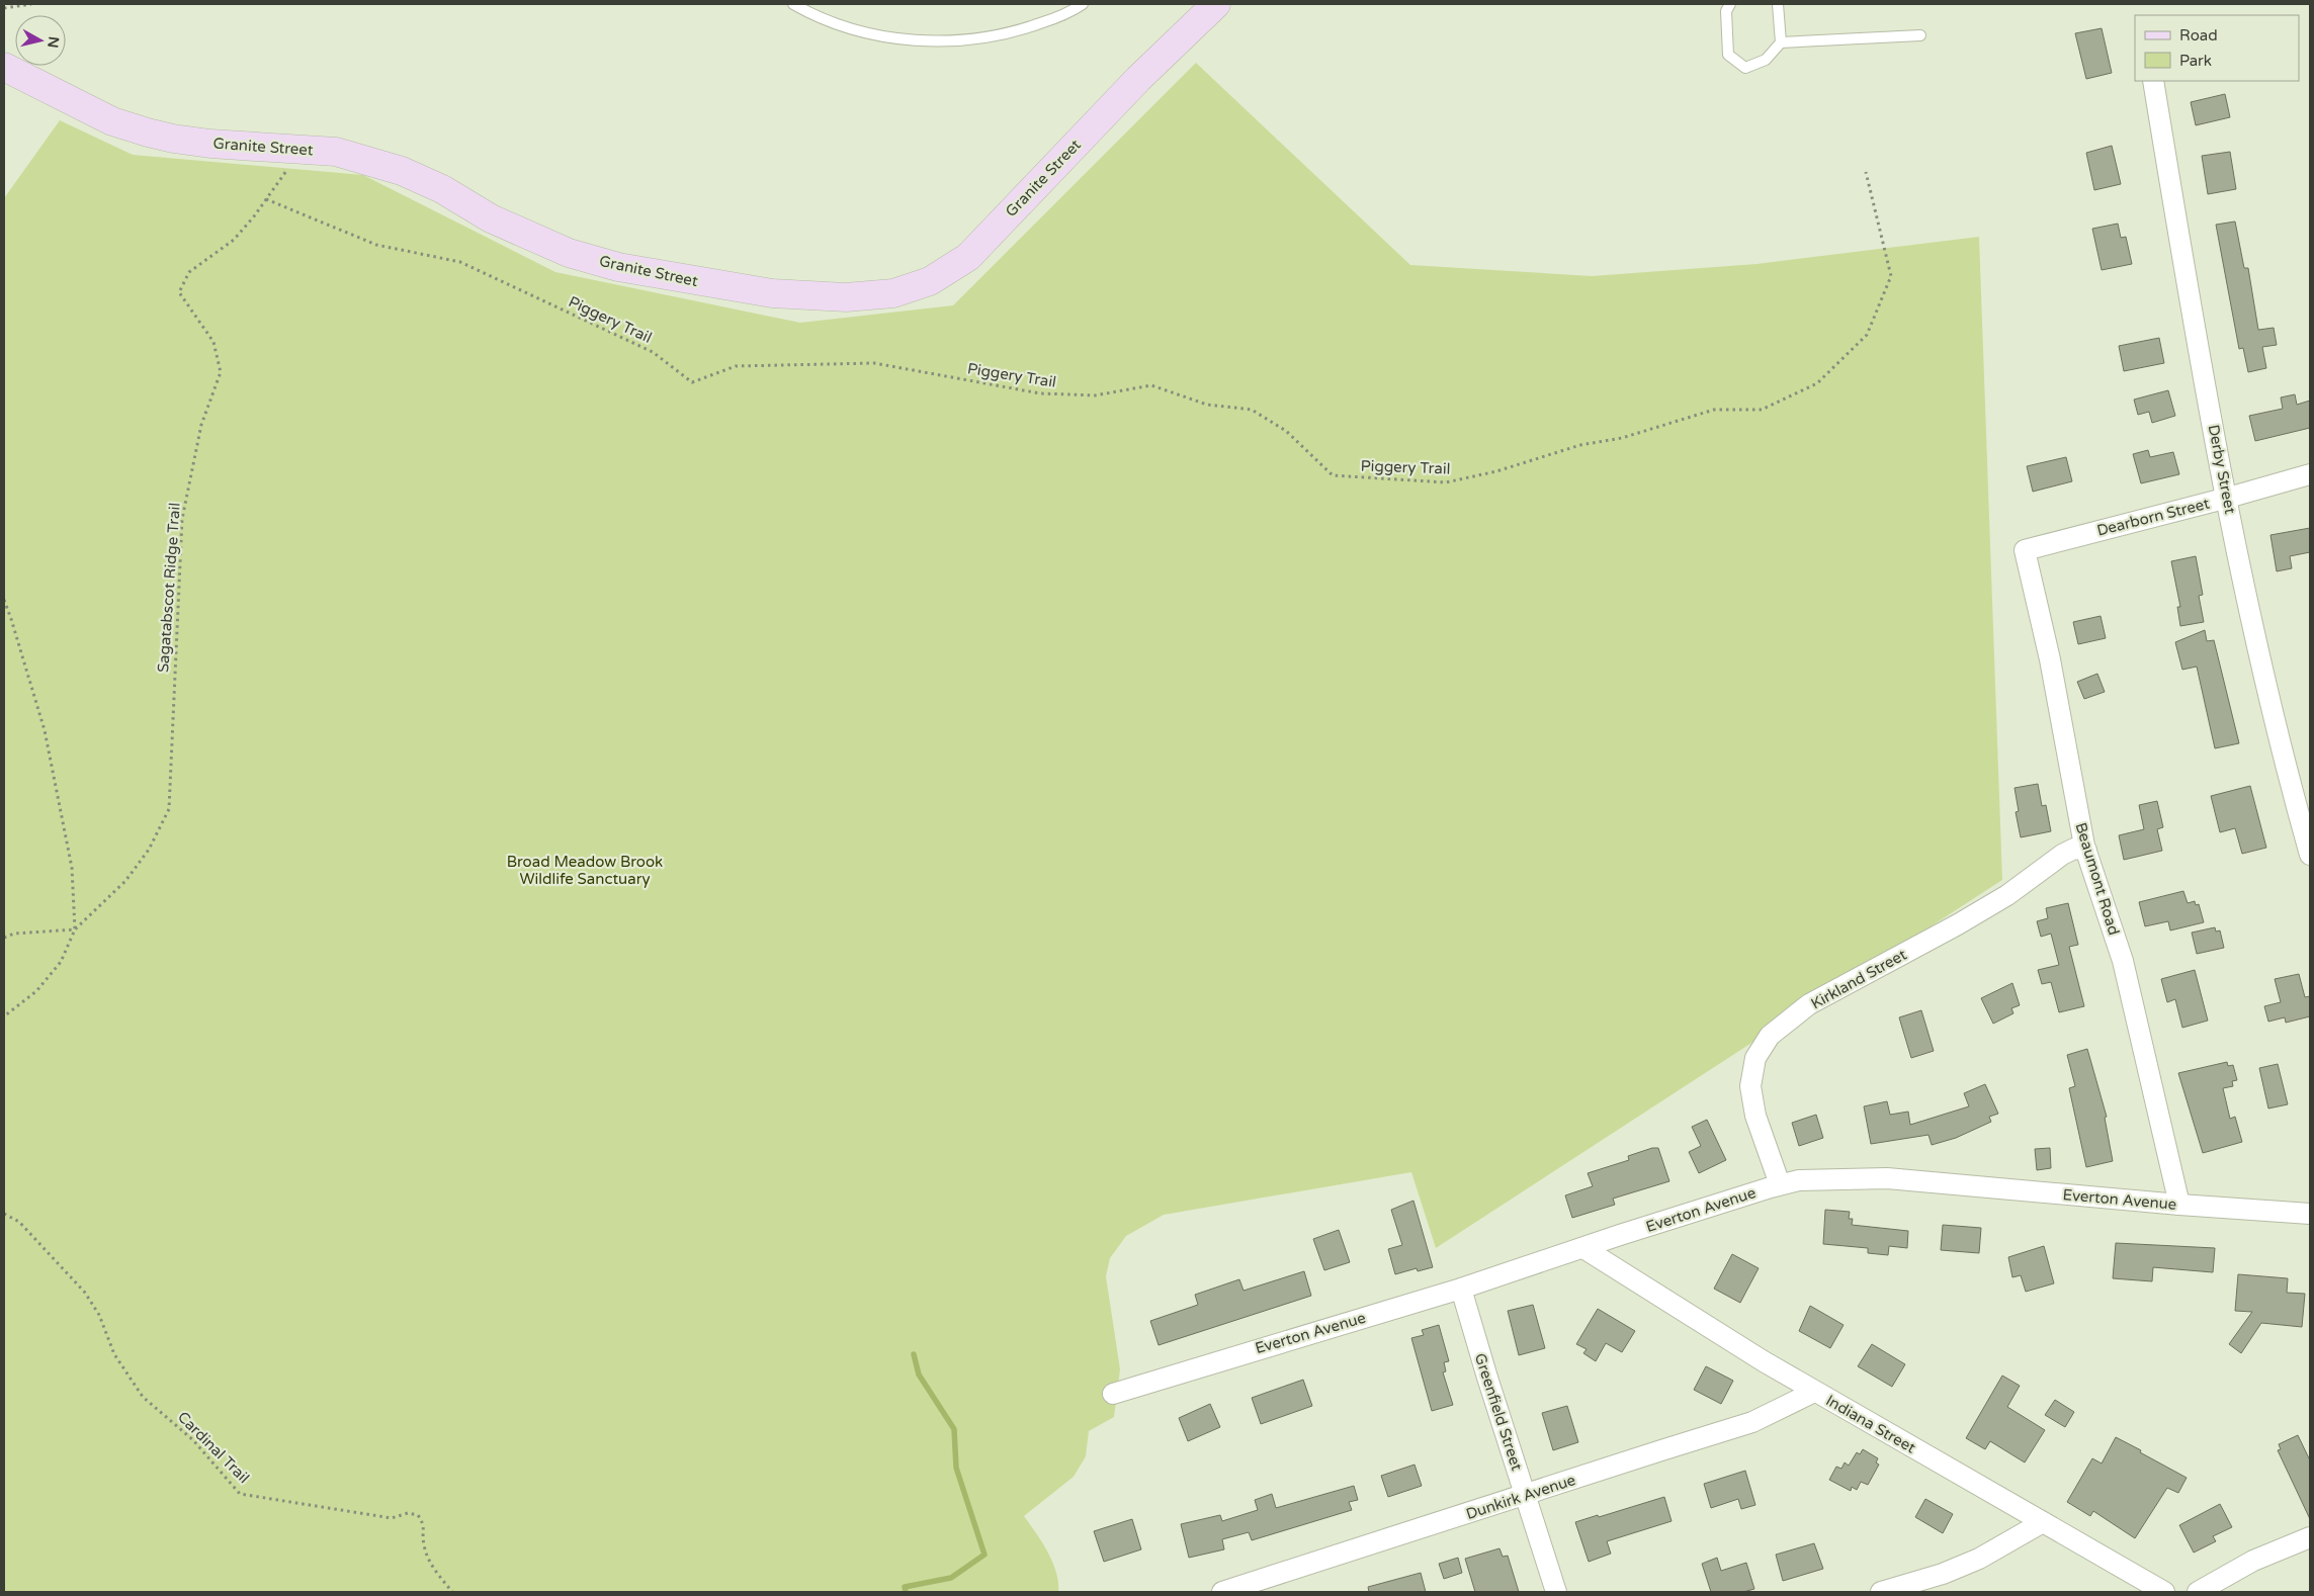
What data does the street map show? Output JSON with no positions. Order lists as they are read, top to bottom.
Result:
{
  "streets": {
    "street": [
      "Granite Street",
      "Derby Street",
      "Dearborn Street",
      "Beaumont Road",
      "Kirkland Street",
      "Everton Avenue",
      "Greenfield Street",
      "Indiana Street",
      "Dunkirk Avenue"
    ],
    "path": ["Piggery Trail", "Sagatabscot Ridge Trail", "Cardinal Trail"]
  },
  "crossings": [
    ["Granite Street", "Sagatabscot Ridge Trail"],
    ["Piggery Trail", "Sagatabscot Ridge Trail"],
    ["Derby Street", "Dearborn Street"],
    ["Dearborn Street", "Beaumont Road"],
    ["Beaumont Road", "Kirkland Street"],
    ["Beaumont Road", "Everton Avenue"],
    ["Kirkland Street", "Everton Avenue"],
    ["Everton Avenue", "Greenfield Street"],
    ["Everton Avenue", "Indiana Street"],
    ["Greenfield Street", "Dunkirk Avenue"],
    ["Indiana Street", "Dunkirk Avenue"]
  ],
  "parks": ["Broad Meadow Brook Wildlife Sanctuary"],
  "legend": ["Road", "Park"],
  "north": "right"
}
